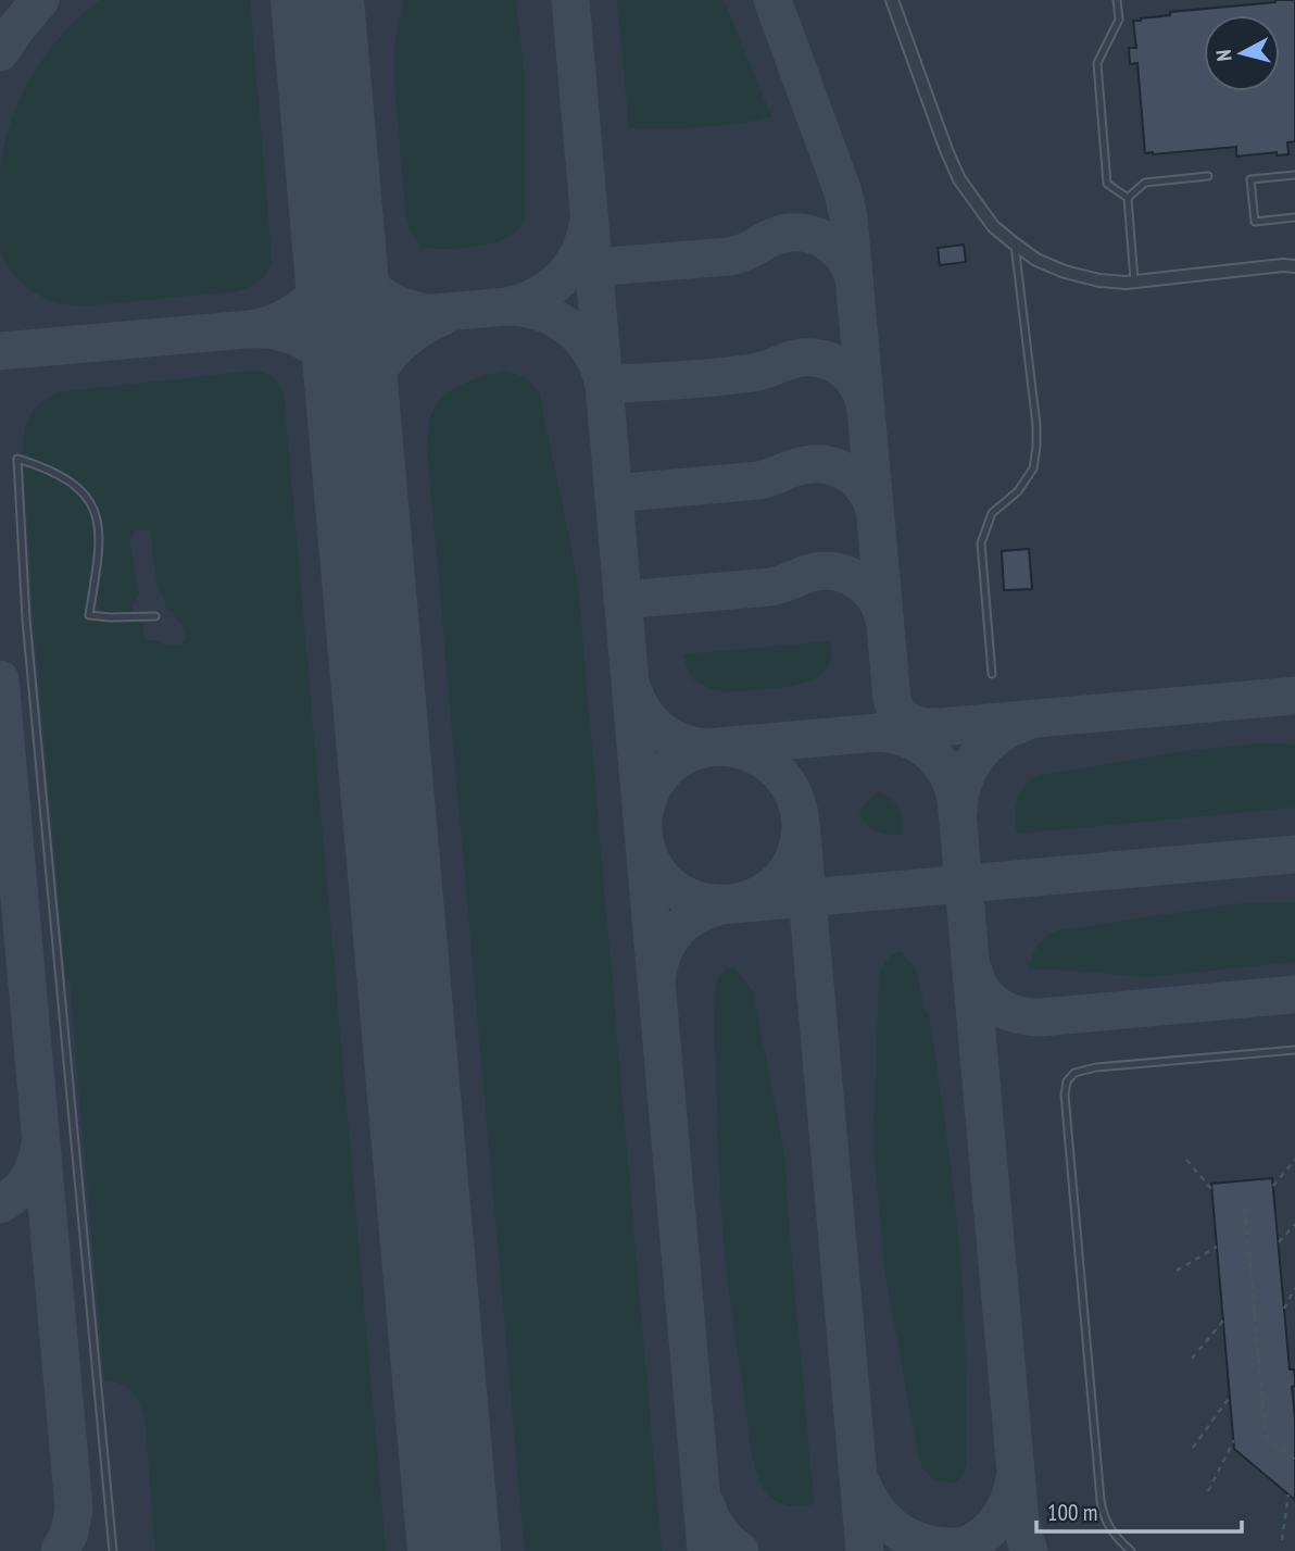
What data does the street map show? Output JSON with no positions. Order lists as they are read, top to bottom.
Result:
{
  "scale_bar": "100 m",
  "north": "left"
}
